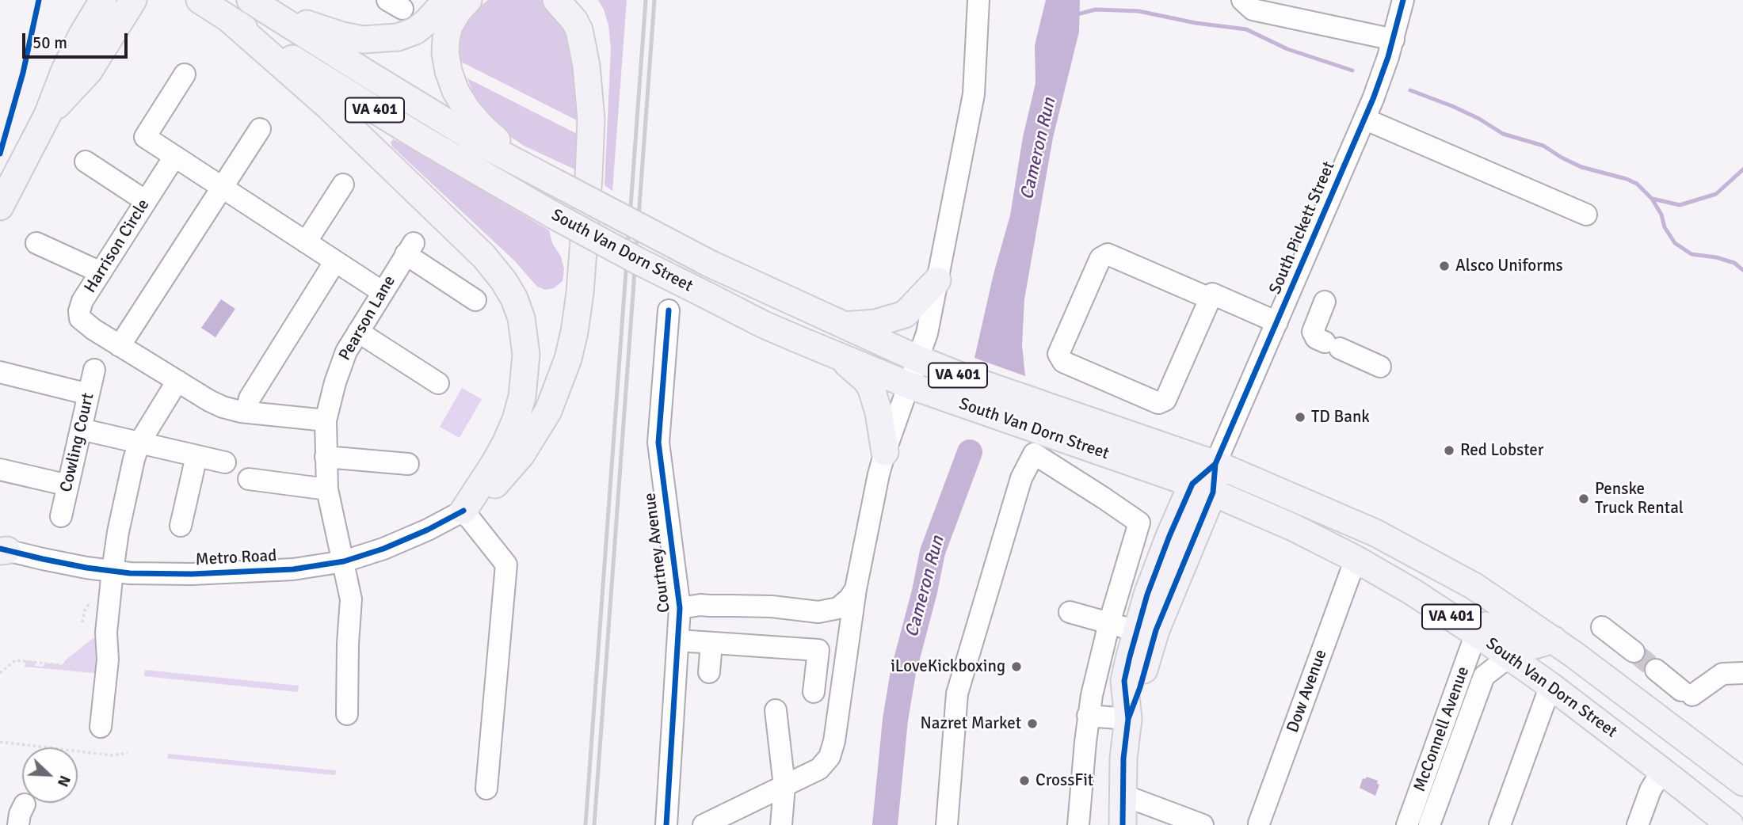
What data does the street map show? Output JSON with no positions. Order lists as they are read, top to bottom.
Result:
{
  "streets": {
    "main road": ["VA 401", "South Pickett Street", "South Van Dorn Street"],
    "street": [
      "Harrison Circle",
      "Pearson Lane",
      "Cowling Court",
      "Courtney Avenue",
      "Metro Road",
      "Dow Avenue",
      "McConnell Avenue"
    ]
  },
  "crossings": [
    ["South Pickett Street", "South Van Dorn Street"],
    ["Harrison Circle", "Pearson Lane"],
    ["South Van Dorn Street", "Dow Avenue"],
    ["South Van Dorn Street", "McConnell Avenue"],
    ["Pearson Lane", "Metro Road"]
  ],
  "water": ["Cameron Run"],
  "places": [
    "Alsco Uniforms",
    "TD Bank",
    "Red Lobster",
    "Penske Truck Rental",
    "iLoveKickboxing",
    "Nazret Market",
    "CrossFit"
  ],
  "scale_bar": "50 m",
  "north": "bottom right"
}
